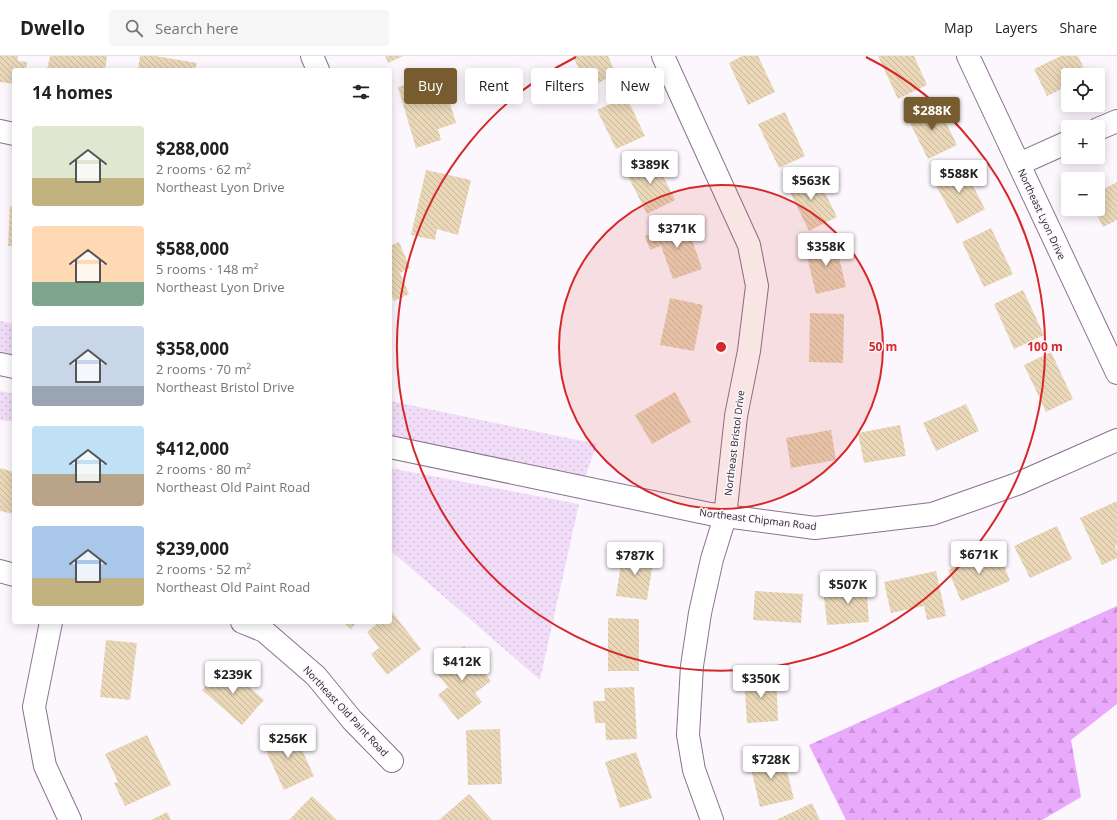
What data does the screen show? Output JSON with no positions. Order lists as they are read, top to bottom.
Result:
{
  "streets": {
    "street": [
      "Northeast Lyon Drive",
      "Northeast Bristol Drive",
      "Northeast Chipman Road",
      "Northeast Old Paint Road"
    ]
  },
  "crossings": [
    ["Northeast Bristol Drive", "Northeast Chipman Road"]
  ],
  "page": {
    "header": "Dwello",
    "search": "Search here",
    "nav": ["Map", "Layers", "Share"],
    "map_buttons": ["+", "−"],
    "chip": [
      "Buy",
      "Rent",
      "Filters",
      "New"
    ],
    "heading": "14 homes",
    "price": [
      "$288K",
      "$389K",
      "$588K",
      "$563K",
      "$371K",
      "$358K",
      "$671K",
      "$787K",
      "$507K",
      "$412K",
      "$239K",
      "$350K",
      "$256K",
      "$728K"
    ],
    "list": [
      {
        "name": "$288,000",
        "note": "2 rooms · 62 m² · Northeast Lyon Drive"
      },
      {
        "name": "$588,000",
        "note": "5 rooms · 148 m² · Northeast Lyon Drive"
      },
      {
        "name": "$358,000",
        "note": "2 rooms · 70 m² · Northeast Bristol Drive"
      },
      {
        "name": "$412,000",
        "note": "2 rooms · 80 m² · Northeast Old Paint Road"
      },
      {
        "name": "$239,000",
        "note": "2 rooms · 52 m² · Northeast Old Paint Road"
      }
    ]
  },
  "rings": ["50 m", "100 m"]
}
